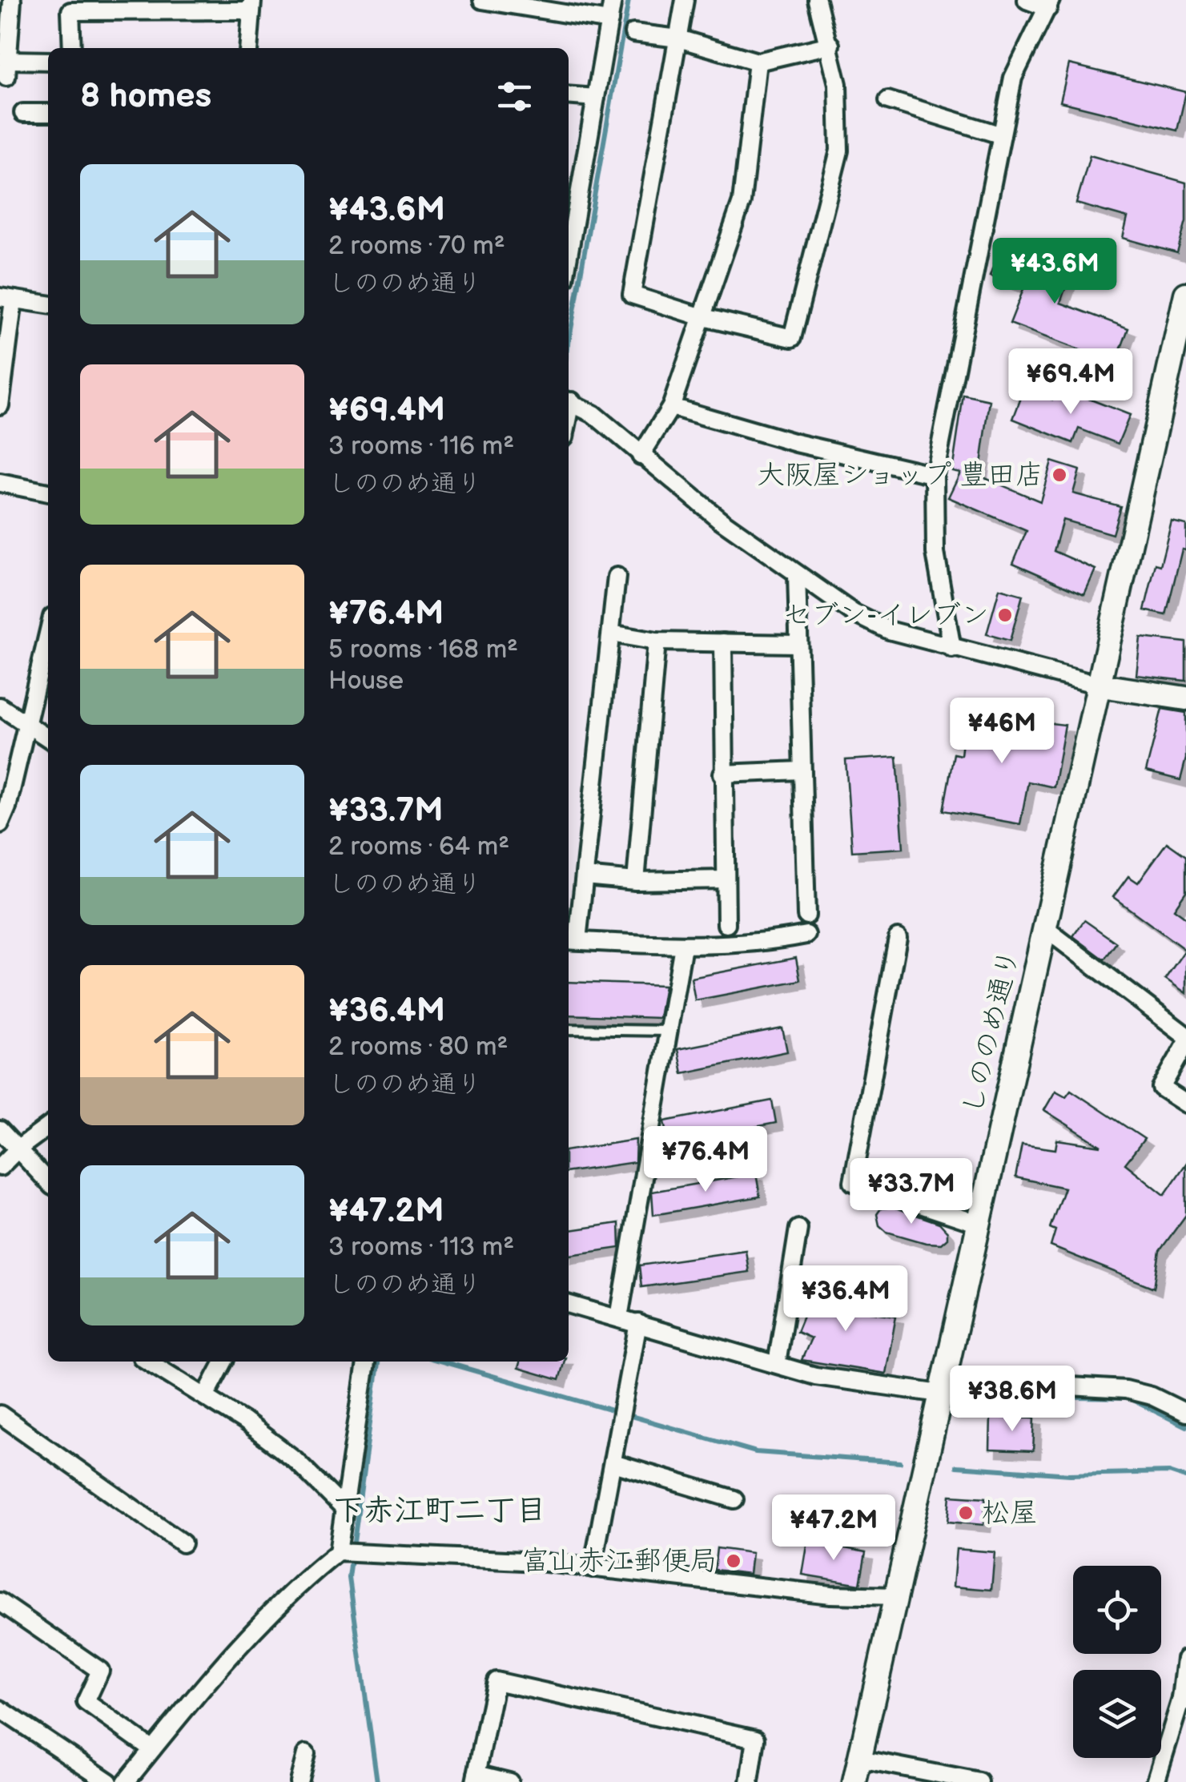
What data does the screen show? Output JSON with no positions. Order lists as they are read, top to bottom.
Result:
{
  "streets": {
    "main road": ["しののめ通り"]
  },
  "districts": ["下赤江町二丁目"],
  "places": [
    "大阪屋ショップ 豊田店",
    "セブン-イレブン",
    "松屋",
    "富山赤江郵便局"
  ],
  "page": {
    "heading": "8 homes",
    "list": [
      {
        "name": "¥43.6M",
        "note": "2 rooms · 70 m² · しののめ通り"
      },
      {
        "name": "¥69.4M",
        "note": "3 rooms · 116 m² · しののめ通り"
      },
      {
        "name": "¥76.4M",
        "note": "5 rooms · 168 m² · House"
      },
      {
        "name": "¥33.7M",
        "note": "2 rooms · 64 m² · しののめ通り"
      },
      {
        "name": "¥36.4M",
        "note": "2 rooms · 80 m² · しののめ通り"
      },
      {
        "name": "¥47.2M",
        "note": "3 rooms · 113 m² · しののめ通り"
      }
    ],
    "price": [
      "¥43.6M",
      "¥69.4M",
      "¥46M",
      "¥76.4M",
      "¥33.7M",
      "¥36.4M",
      "¥38.6M",
      "¥47.2M"
    ]
  }
}
